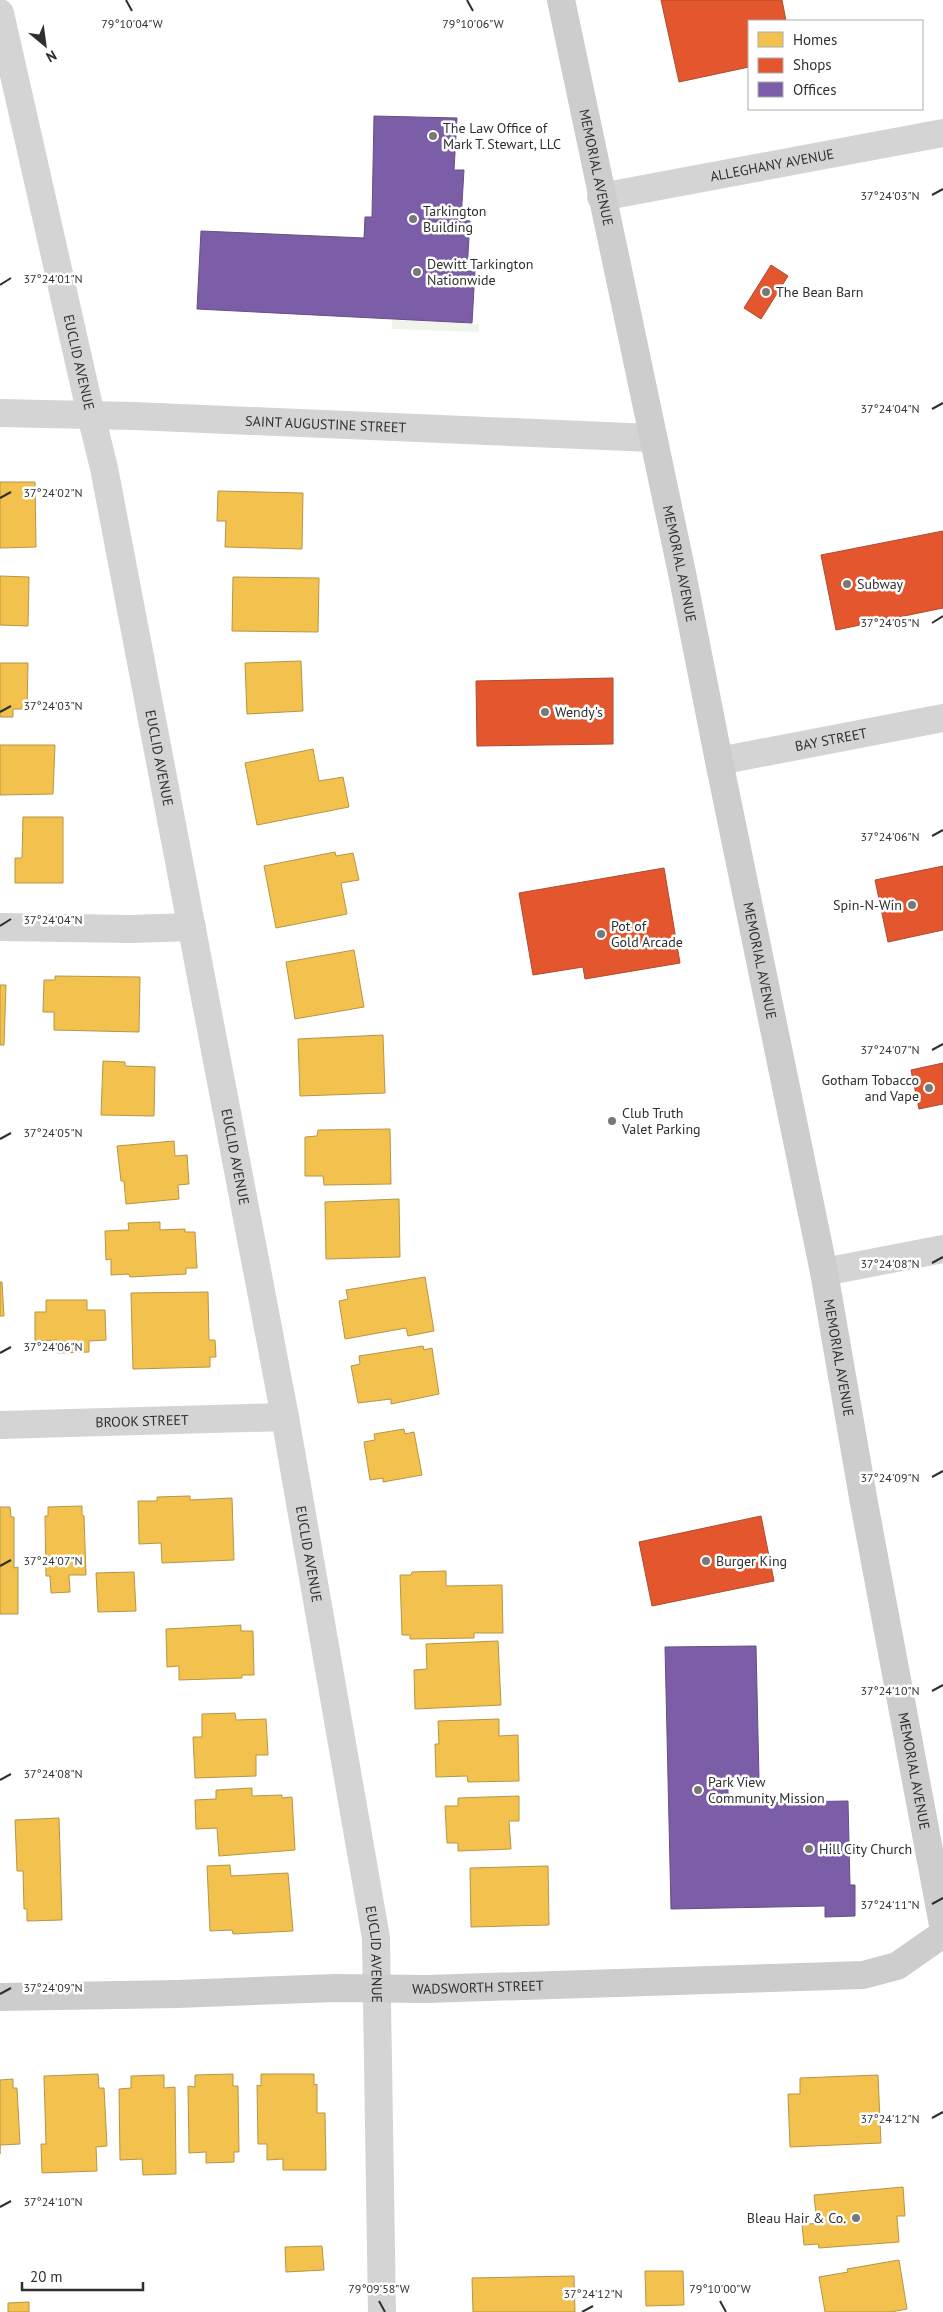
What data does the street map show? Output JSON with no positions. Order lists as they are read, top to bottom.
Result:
{
  "streets": {
    "main road": ["MEMORIAL AVENUE", "WADSWORTH STREET"],
    "street": [
      "ALLEGHANY AVENUE",
      "EUCLID AVENUE",
      "SAINT AUGUSTINE STREET",
      "BAY STREET",
      "BROOK STREET"
    ]
  },
  "crossings": [
    ["ALLEGHANY AVENUE", "MEMORIAL AVENUE"],
    ["MEMORIAL AVENUE", "SAINT AUGUSTINE STREET"],
    ["MEMORIAL AVENUE", "BAY STREET"],
    ["EUCLID AVENUE", "SAINT AUGUSTINE STREET"],
    ["EUCLID AVENUE", "BROOK STREET"],
    ["EUCLID AVENUE", "WADSWORTH STREET"]
  ],
  "places": [
    "The Law Office of Mark T. Stewart, LLC",
    "Tarkington Building",
    "Dewitt Tarkington Nationwide",
    "The Bean Barn",
    "Subway",
    "Wendy's",
    "Spin-N-Win",
    "Pot of Gold Arcade",
    "Gotham Tobacco and Vape",
    "Club Truth Valet Parking",
    "Burger King",
    "Park View Community Mission",
    "Hill City Church",
    "Bleau Hair & Co."
  ],
  "legend": ["Homes", "Shops", "Offices"],
  "scale_bar": "20 m",
  "north": "bottom right",
  "coordinates": [
    "79°10'04\"W",
    "79°10'06\"W",
    "37°24'03\"N",
    "37°24'01\"N",
    "37°24'04\"N",
    "37°24'02\"N",
    "37°24'05\"N",
    "37°24'06\"N",
    "37°24'07\"N",
    "37°24'08\"N",
    "37°24'09\"N",
    "37°24'10\"N",
    "37°24'11\"N",
    "37°24'12\"N",
    "79°09'58\"W",
    "79°10'00\"W"
  ]
}
